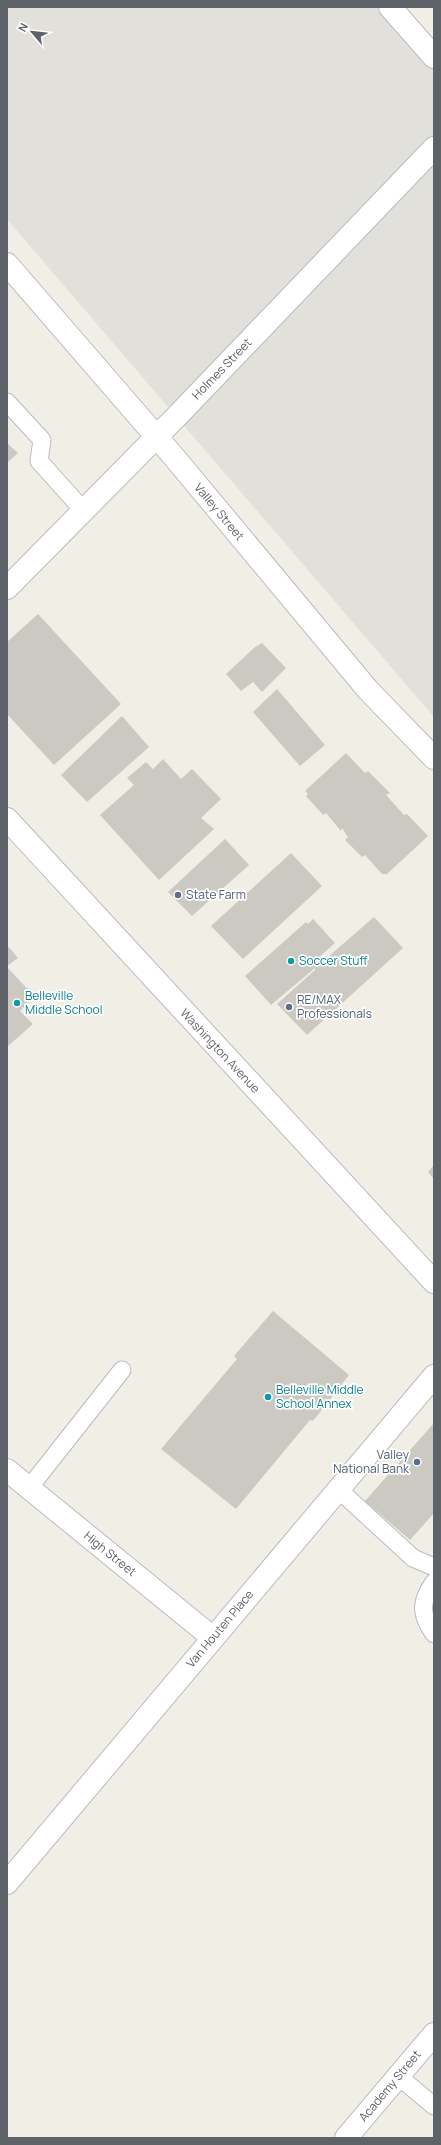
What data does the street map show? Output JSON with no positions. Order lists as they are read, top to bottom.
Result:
{
  "streets": {
    "street": [
      "Holmes Street",
      "Valley Street",
      "Washington Avenue",
      "High Street",
      "Van Houten Place",
      "Academy Street"
    ]
  },
  "crossings": [
    ["Holmes Street", "Valley Street"],
    ["High Street", "Van Houten Place"]
  ],
  "places": [
    "State Farm",
    "Soccer Stuff",
    "Belleville Middle School",
    "RE/MAX Professionals",
    "Belleville Middle School Annex",
    "Valley National Bank"
  ],
  "north": "top left"
}
